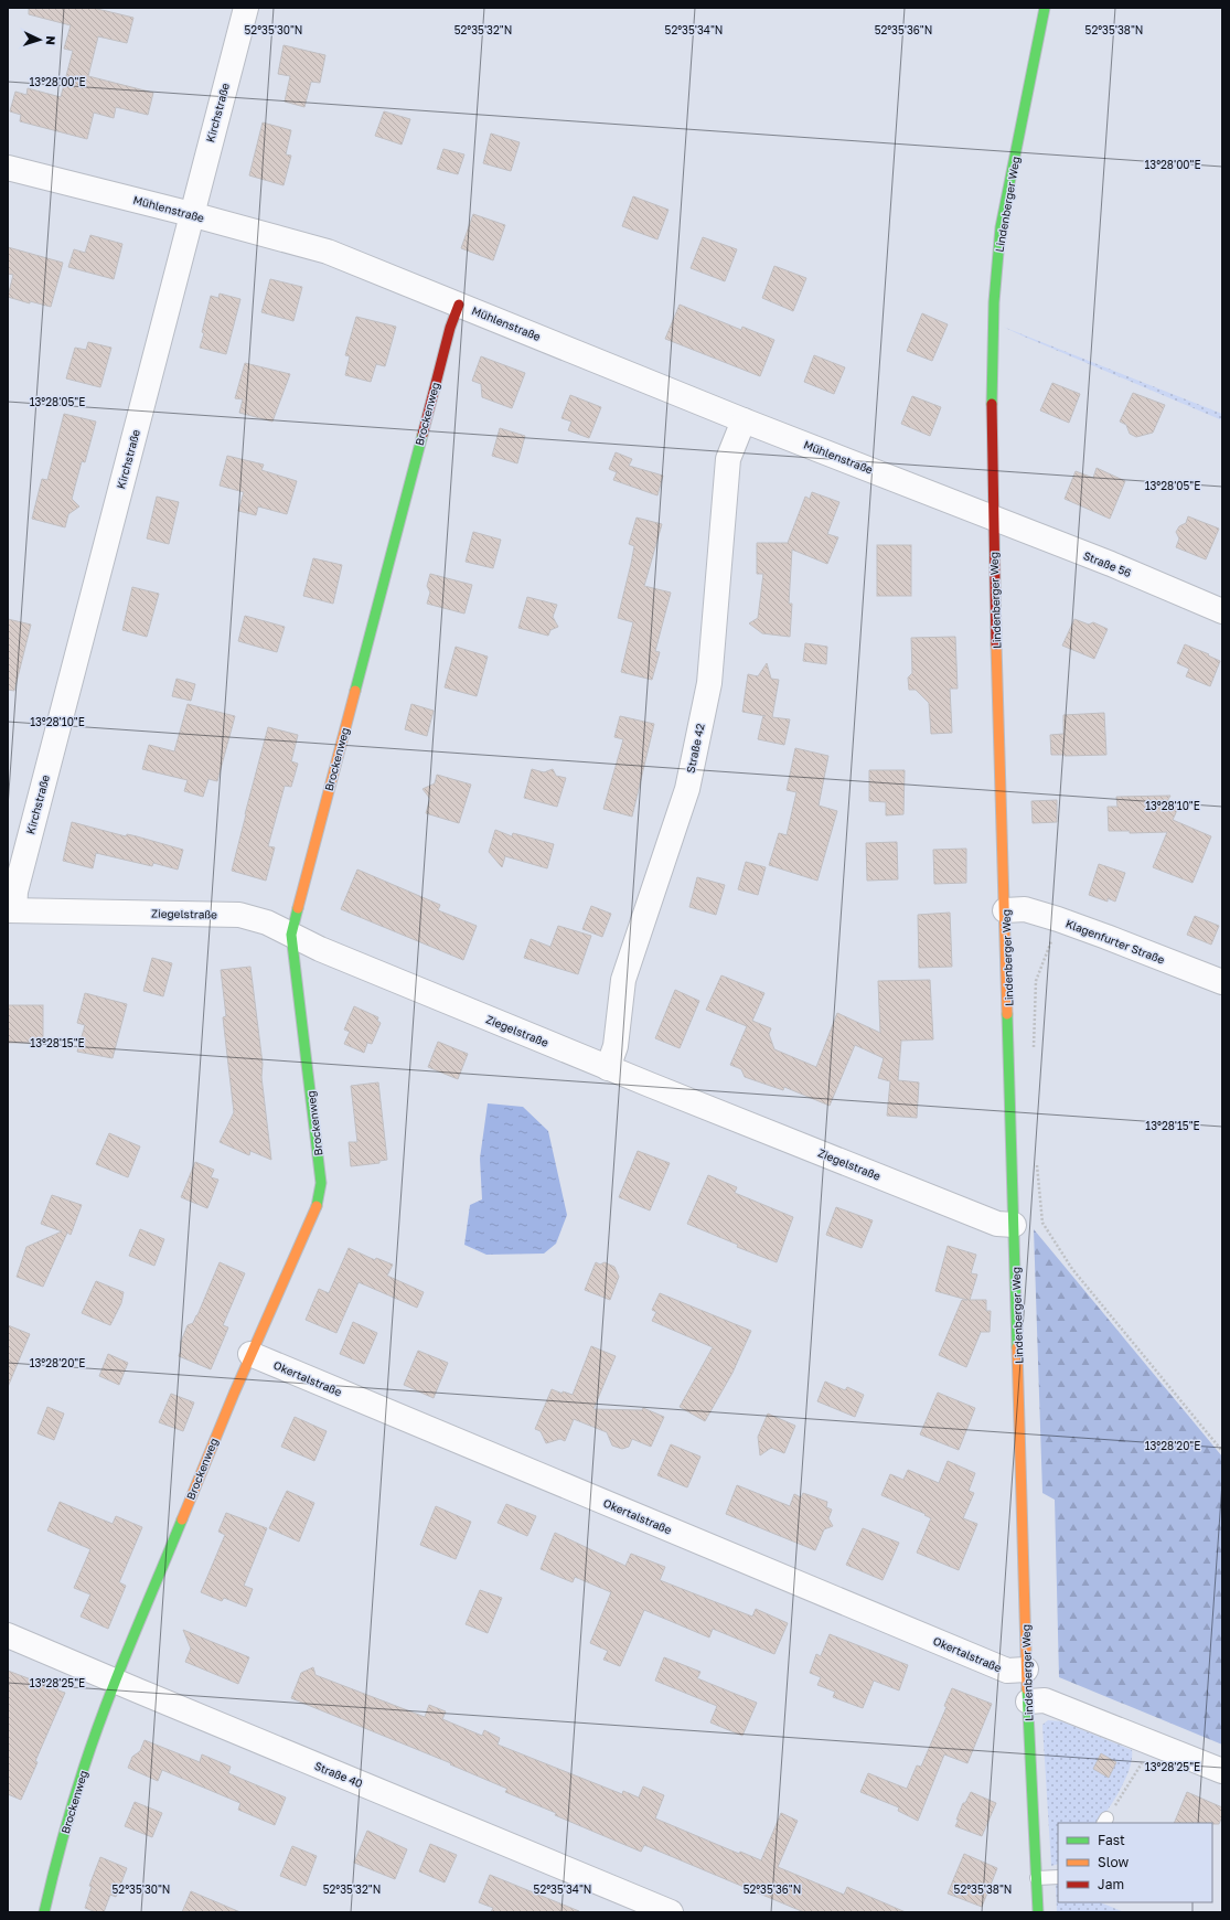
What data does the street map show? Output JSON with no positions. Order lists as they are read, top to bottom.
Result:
{
  "streets": {
    "street": [
      "Kirchstraße",
      "Lindenberger Weg",
      "Mühlenstraße",
      "Brockenweg",
      "Straße 56",
      "Straße 42",
      "Ziegelstraße",
      "Klagenfurter Straße",
      "Okertalstraße",
      "Straße 40"
    ]
  },
  "crossings": [
    ["Kirchstraße", "Mühlenstraße"],
    ["Kirchstraße", "Ziegelstraße"],
    ["Lindenberger Weg", "Mühlenstraße"],
    ["Lindenberger Weg", "Straße 56"],
    ["Lindenberger Weg", "Ziegelstraße"],
    ["Lindenberger Weg", "Klagenfurter Straße"],
    ["Lindenberger Weg", "Okertalstraße"],
    ["Mühlenstraße", "Brockenweg"],
    ["Mühlenstraße", "Straße 56"],
    ["Mühlenstraße", "Straße 42"],
    ["Brockenweg", "Ziegelstraße"],
    ["Brockenweg", "Okertalstraße"],
    ["Brockenweg", "Straße 40"],
    ["Straße 42", "Ziegelstraße"]
  ],
  "legend": ["Fast", "Slow", "Jam"],
  "north": "right",
  "coordinates": [
    "52°35'30\"N",
    "52°35'32\"N",
    "52°35'34\"N",
    "52°35'36\"N",
    "52°35'38\"N",
    "13°28'00\"E",
    "13°28'05\"E",
    "13°28'10\"E",
    "13°28'15\"E",
    "13°28'20\"E",
    "13°28'25\"E"
  ]
}
